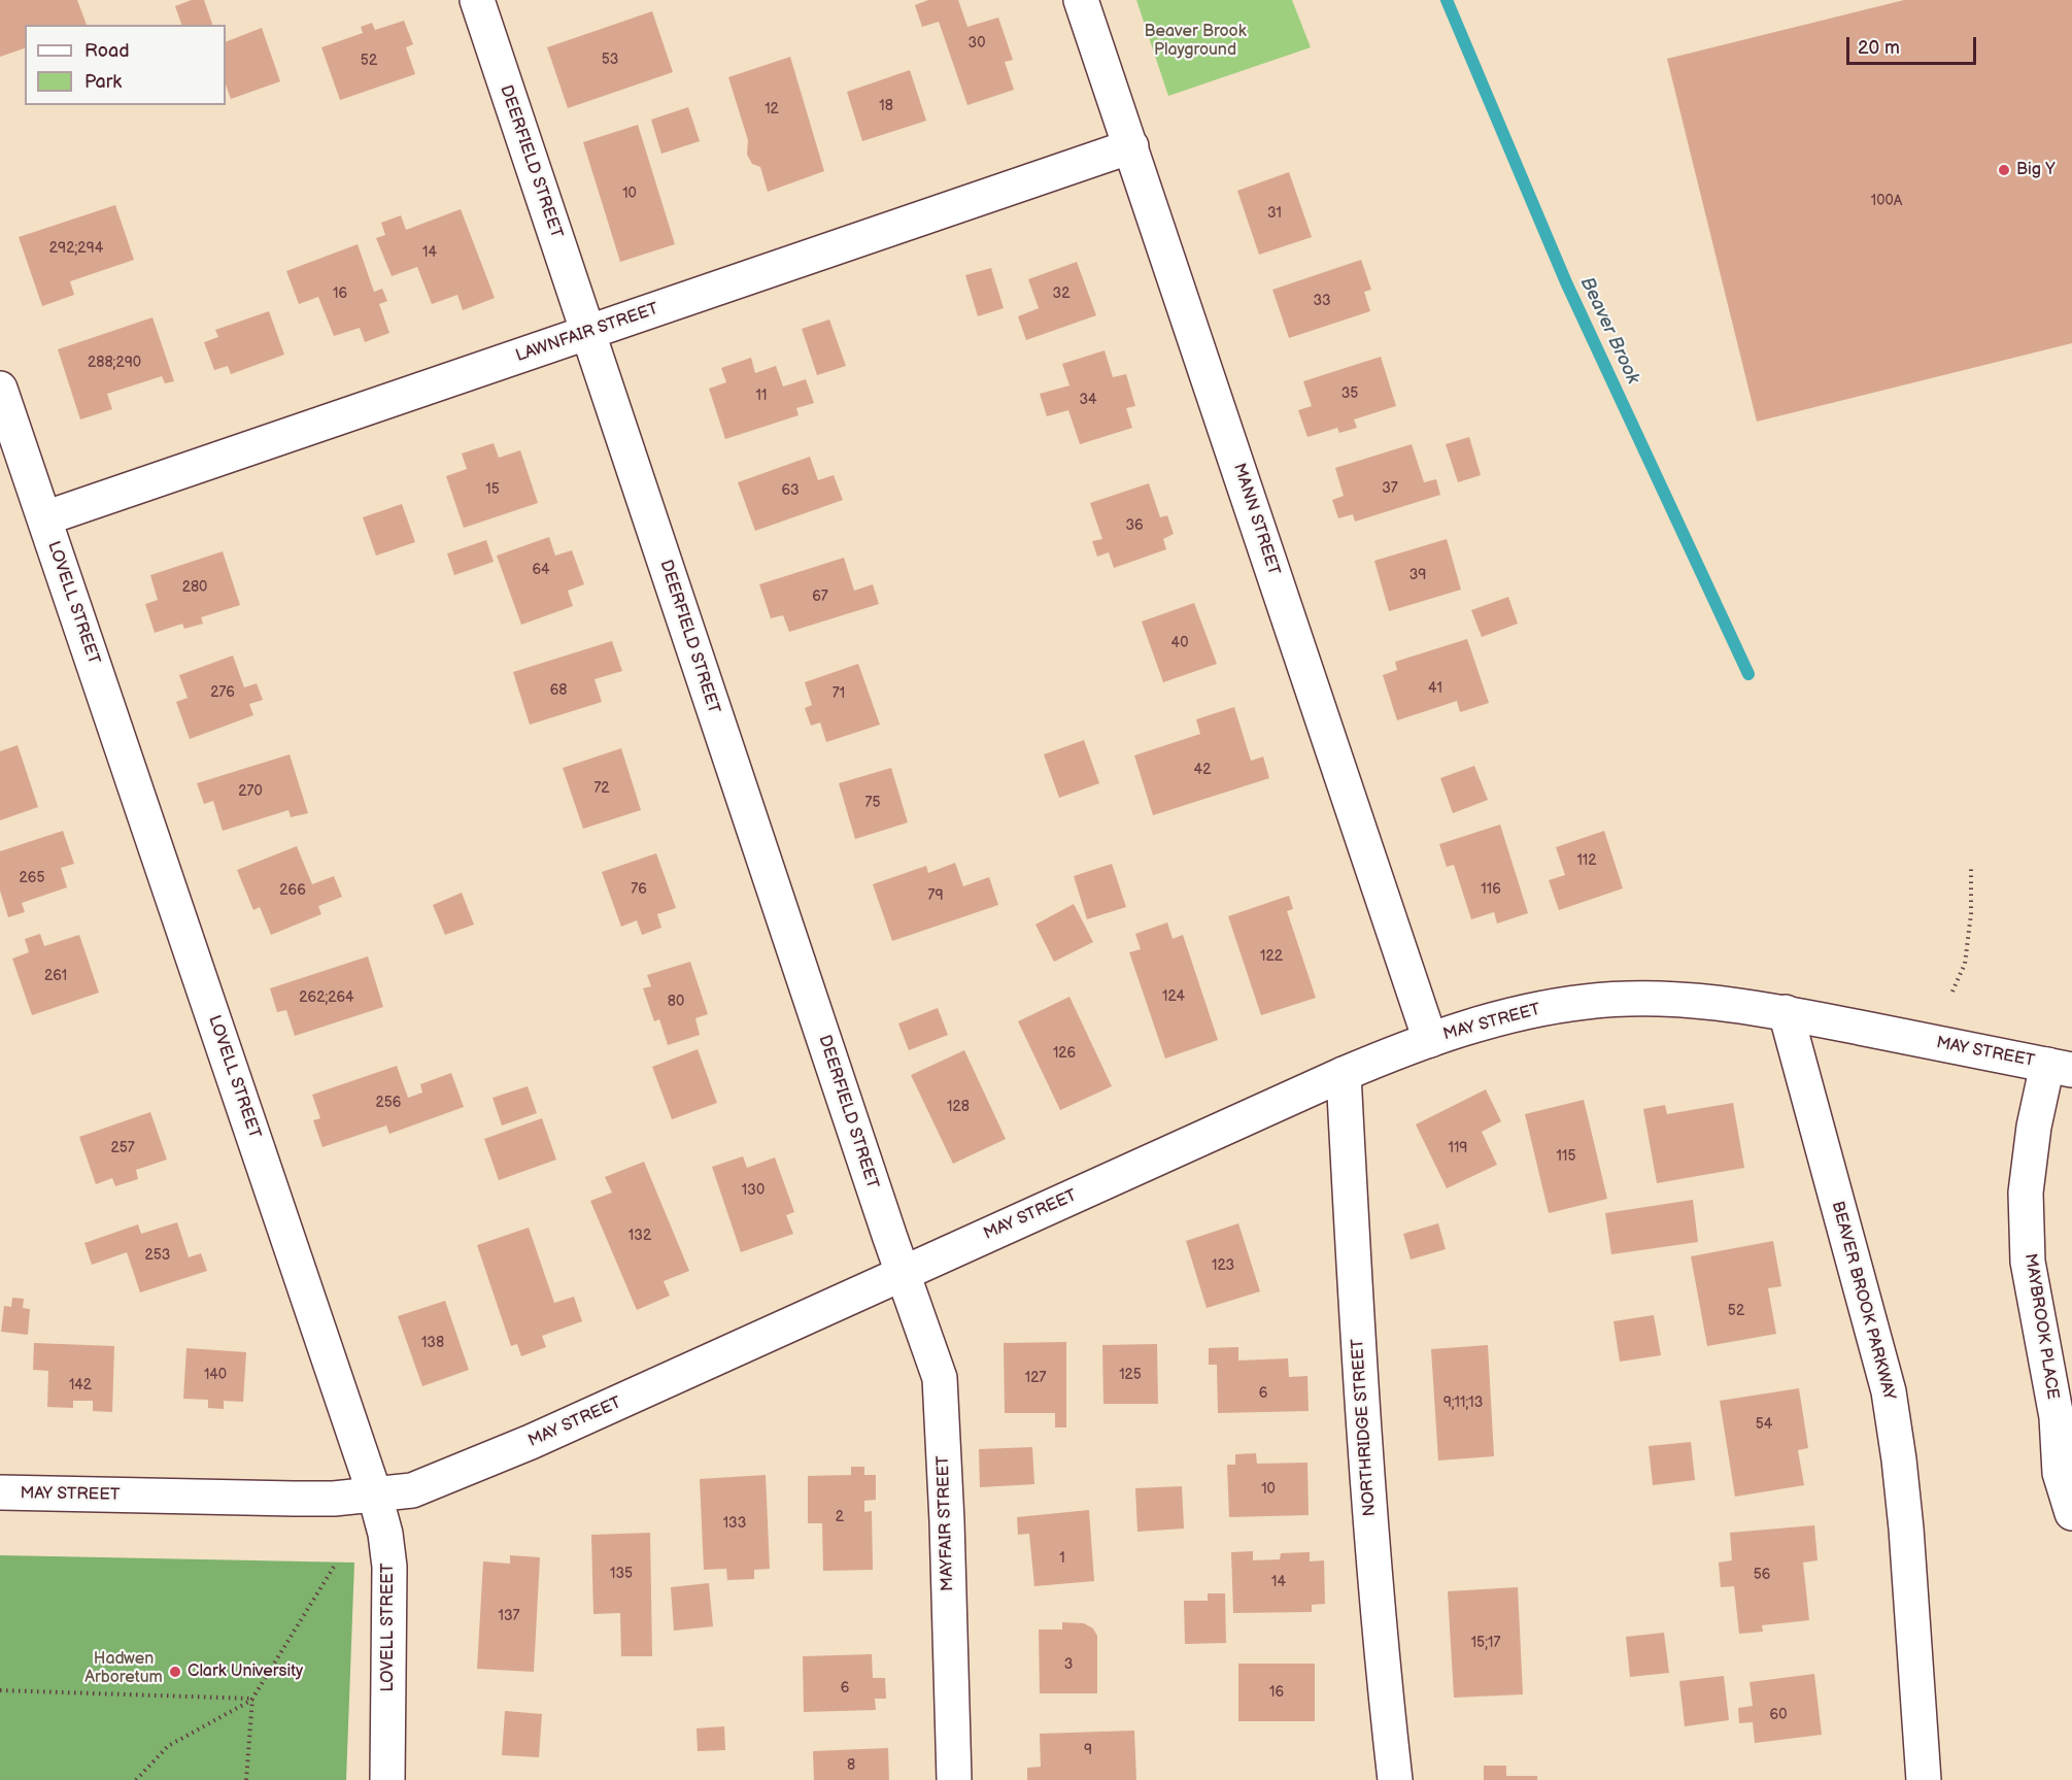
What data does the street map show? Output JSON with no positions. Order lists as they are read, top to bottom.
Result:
{
  "streets": {
    "street": [
      "DEERFIELD STREET",
      "LAWNFAIR STREET",
      "MANN STREET",
      "LOVELL STREET",
      "MAY STREET",
      "BEAVER BROOK PARKWAY",
      "MAYBROOK PLACE",
      "NORTHRIDGE STREET",
      "MAYFAIR STREET"
    ]
  },
  "crossings": [
    ["DEERFIELD STREET", "LAWNFAIR STREET"],
    ["DEERFIELD STREET", "MAY STREET"],
    ["DEERFIELD STREET", "MAYFAIR STREET"],
    ["LAWNFAIR STREET", "MANN STREET"],
    ["LAWNFAIR STREET", "LOVELL STREET"],
    ["MANN STREET", "MAY STREET"],
    ["LOVELL STREET", "MAY STREET"],
    ["MAY STREET", "BEAVER BROOK PARKWAY"],
    ["MAY STREET", "MAYBROOK PLACE"],
    ["MAY STREET", "NORTHRIDGE STREET"],
    ["MAY STREET", "MAYFAIR STREET"]
  ],
  "water": ["Beaver Brook"],
  "parks": ["Beaver Brook Playground", "Hadwen Arboretum"],
  "places": ["Big Y", "Clark University"],
  "house_numbers": [
    "30",
    "53",
    "52",
    "18",
    "12",
    "10",
    "100A",
    "31",
    "292;294",
    "14",
    "16",
    "32",
    "33",
    "288;290",
    "35",
    "11",
    "34",
    "37",
    "15",
    "63",
    "36",
    "64",
    "39",
    "280",
    "67",
    "40",
    "41",
    "68",
    "276",
    "71",
    "42",
    "72",
    "270",
    "75",
    "112",
    "265",
    "76",
    "116",
    "266",
    "79",
    "122",
    "261",
    "124",
    "262;264",
    "80",
    "126",
    "256",
    "128",
    "257",
    "119",
    "115",
    "130",
    "132",
    "253",
    "123",
    "52",
    "138",
    "140",
    "125",
    "127",
    "142",
    "6",
    "9;11;13",
    "54",
    "10",
    "2",
    "133",
    "1",
    "135",
    "56",
    "14",
    "137",
    "15;17",
    "3",
    "6",
    "16",
    "60",
    "9",
    "8"
  ],
  "legend": ["Road", "Park"],
  "scale_bar": "20 m"
}
